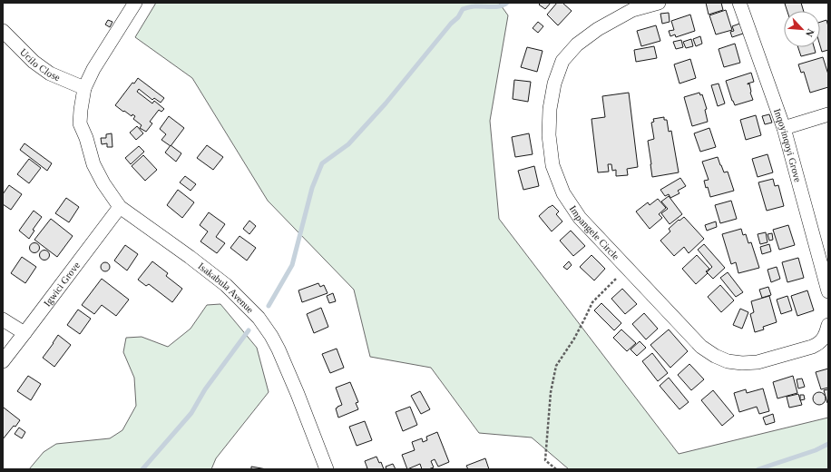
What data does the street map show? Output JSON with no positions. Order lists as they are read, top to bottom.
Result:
{
  "streets": {
    "street": [
      "Ucilo Close",
      "Inqoyinqoyi Grove",
      "Impangele Circle",
      "Igwici Grove",
      "Isakabula Avenue"
    ]
  },
  "crossings": [
    ["Ucilo Close", "Isakabula Avenue"],
    ["Igwici Grove", "Isakabula Avenue"]
  ],
  "north": "bottom right"
}
